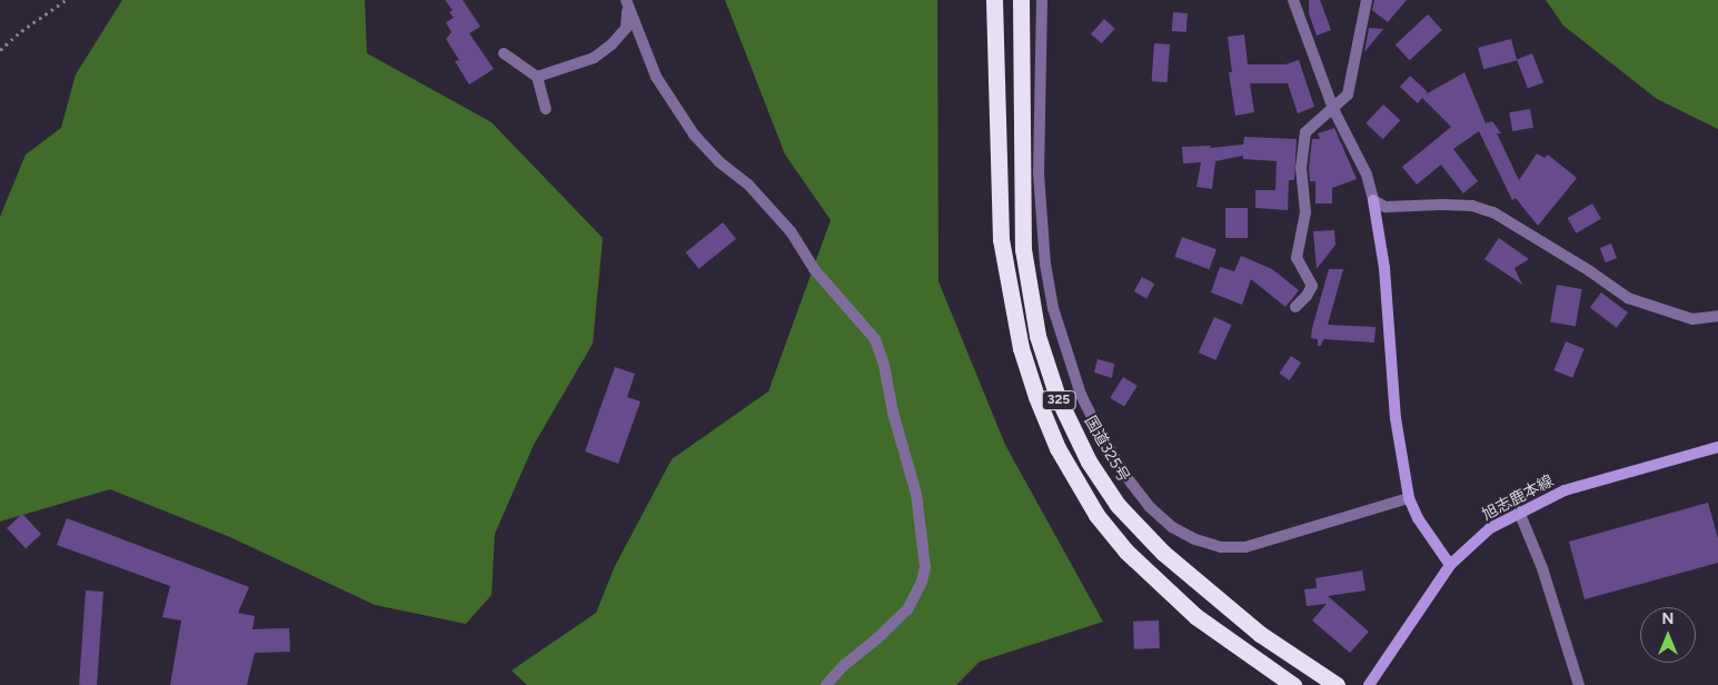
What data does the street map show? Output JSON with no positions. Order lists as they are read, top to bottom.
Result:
{
  "streets": {
    "highway": ["325", "国道325号"],
    "main road": ["旭志鹿本線"]
  },
  "north": "top"
}
